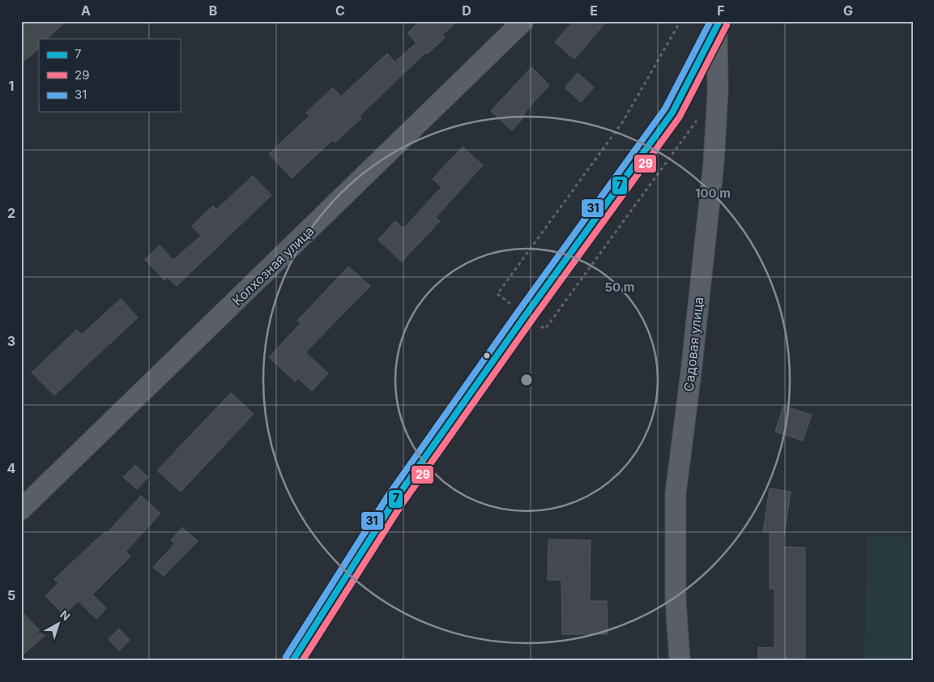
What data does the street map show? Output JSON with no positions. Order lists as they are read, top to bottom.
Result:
{
  "streets": {
    "street": ["Колхозная улица", "Садовая улица"]
  },
  "lines": ["transit line 7", "transit line 31", "transit line 29"],
  "legend": ["7", "29", "31"],
  "north": "top right",
  "grid": {
    "columns": [
      "A",
      "B",
      "C",
      "D",
      "E",
      "F",
      "G"
    ],
    "rows": [
      "1",
      "2",
      "3",
      "4",
      "5"
    ]
  },
  "rings": ["100 m", "50 m"]
}
